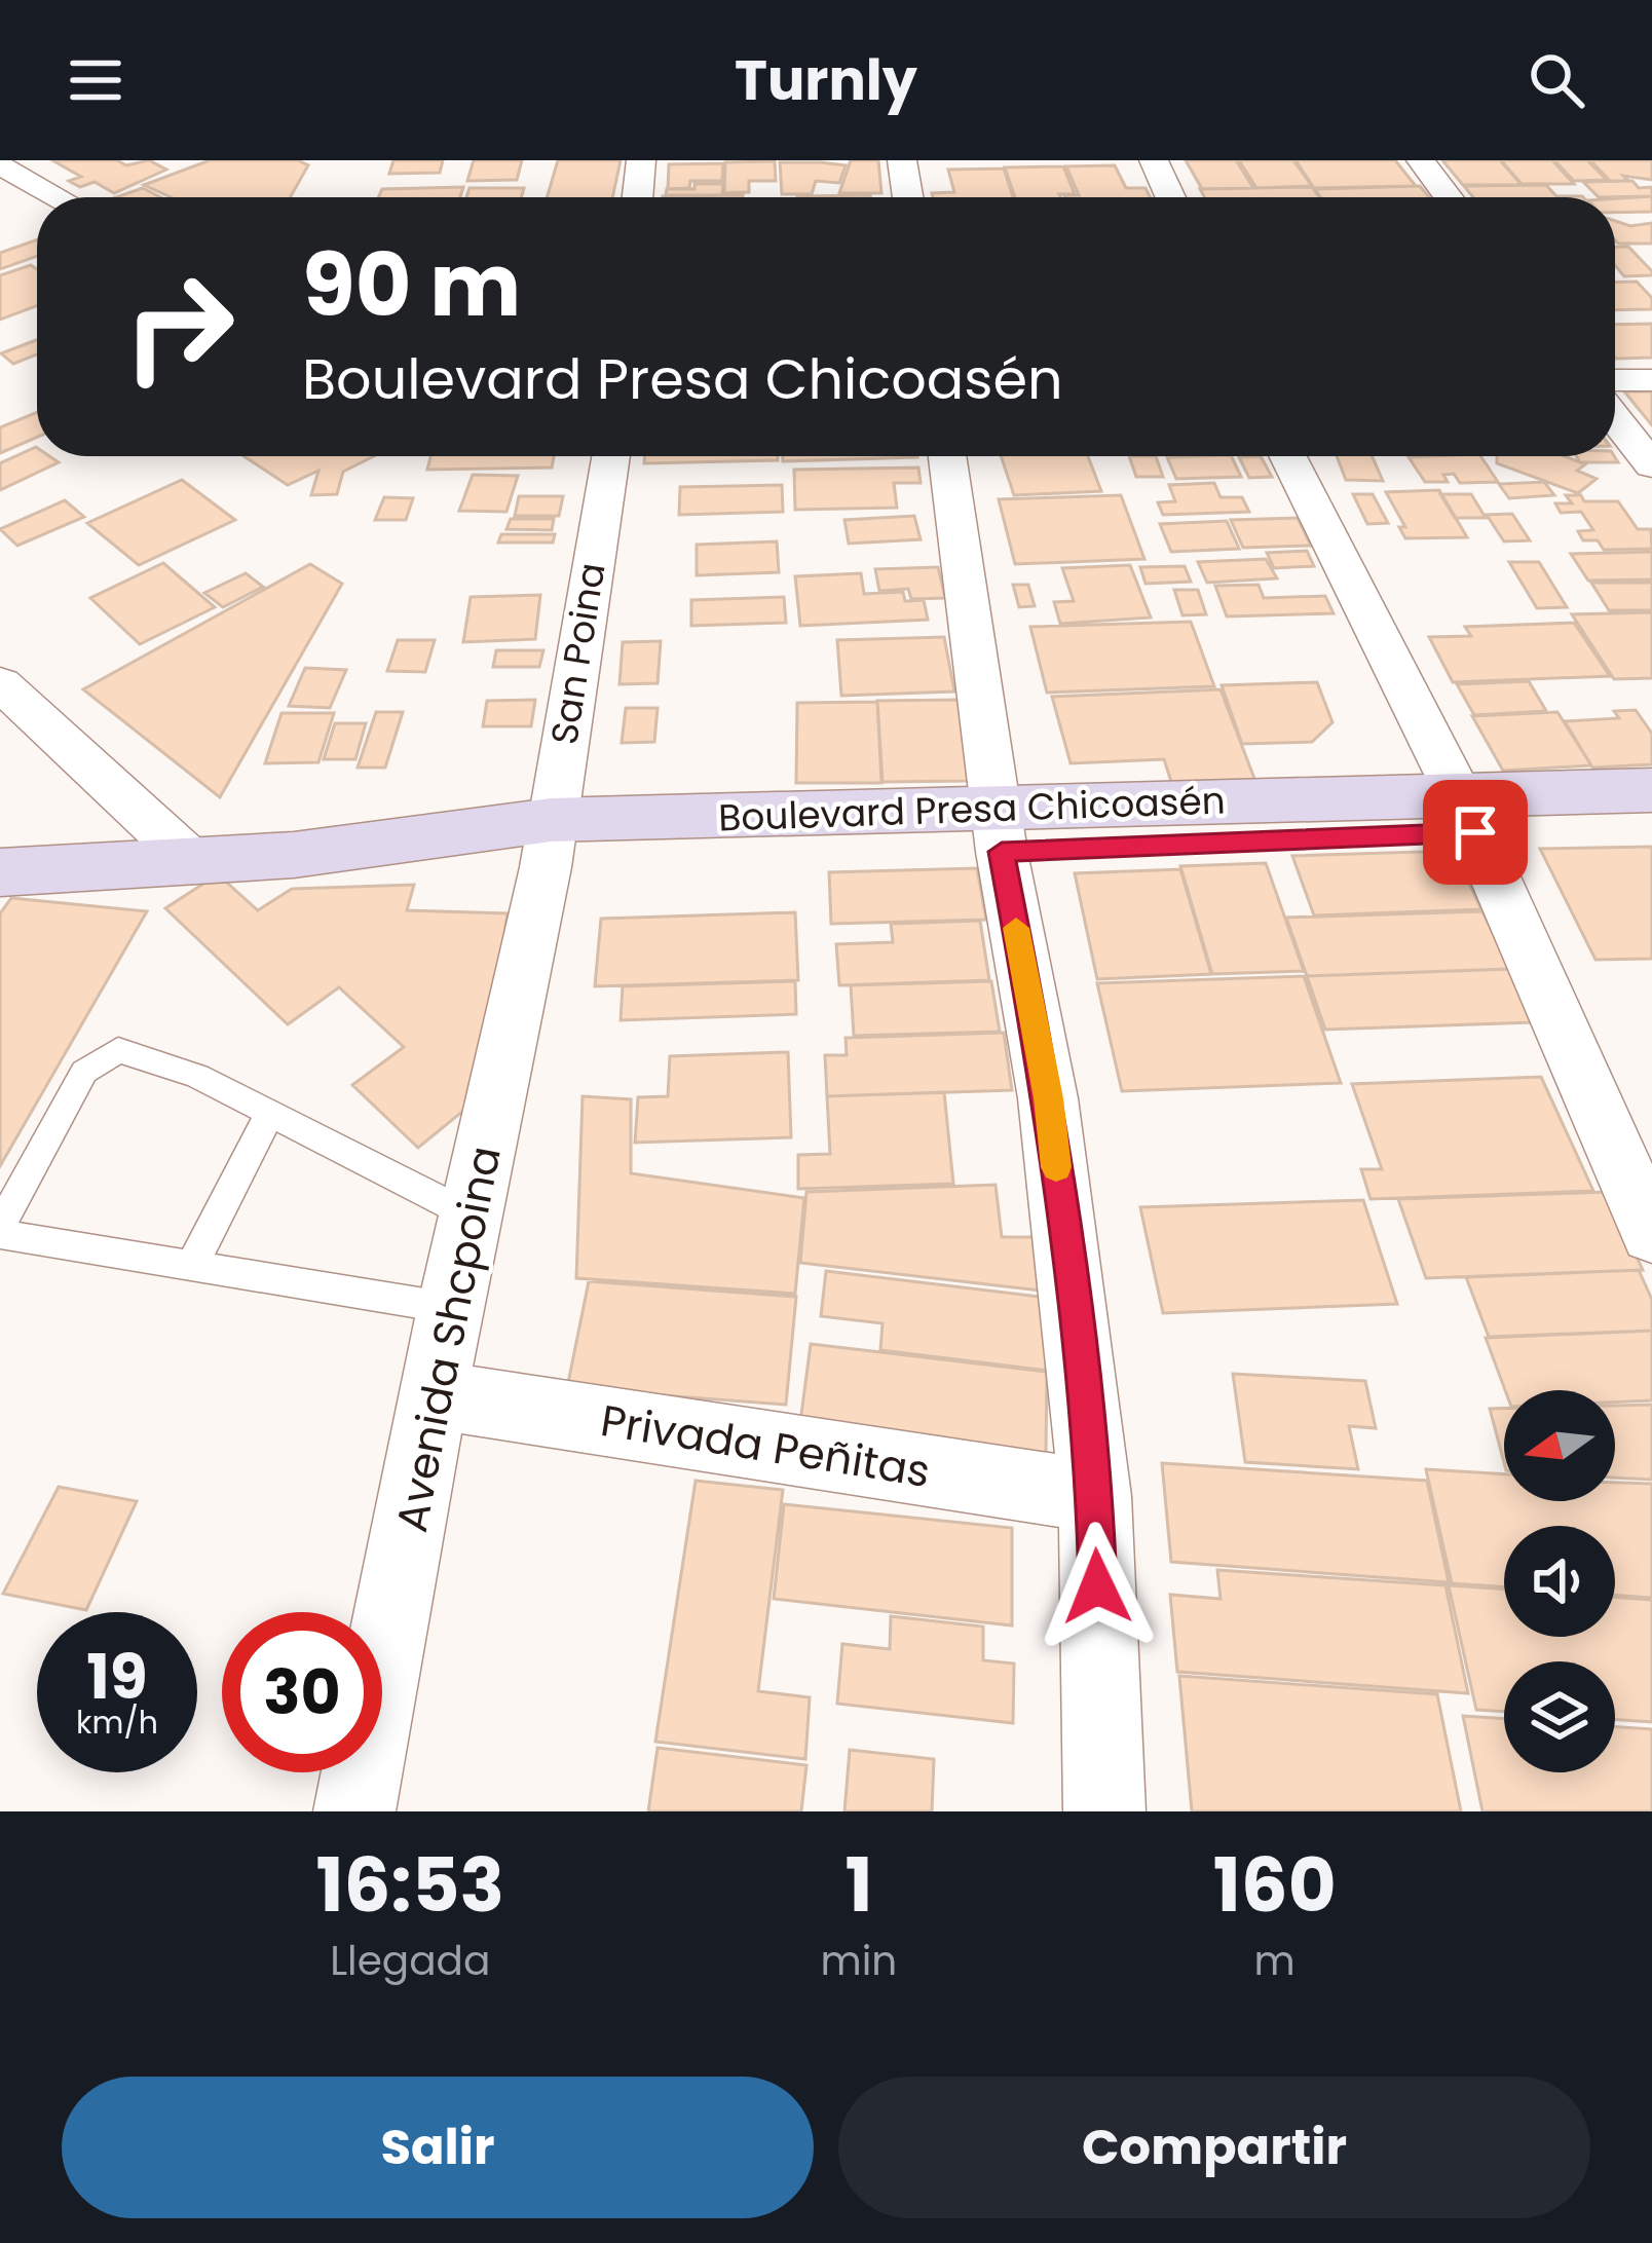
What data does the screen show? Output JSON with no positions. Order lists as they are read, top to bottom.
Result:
{
  "streets": {
    "main road": ["Boulevard Presa Chicoasén"],
    "street": ["San Poina", "Avenida Shcpoina", "Privada Peñitas"]
  },
  "crossings": [
    ["San Poina", "Boulevard Presa Chicoasén"],
    ["San Poina", "Avenida Shcpoina"],
    ["Boulevard Presa Chicoasén", "Avenida Shcpoina"],
    ["Avenida Shcpoina", "Privada Peñitas"]
  ],
  "north": "left",
  "page": {
    "header": "Turnly",
    "turn": ["90 m", "Boulevard Presa Chicoasén"],
    "speed": "19 km/h",
    "limit": "30",
    "eta": [
      "16:53",
      "Llegada",
      "1",
      "min",
      "160",
      "m"
    ],
    "buttons": ["Salir", "Compartir"]
  }
}
